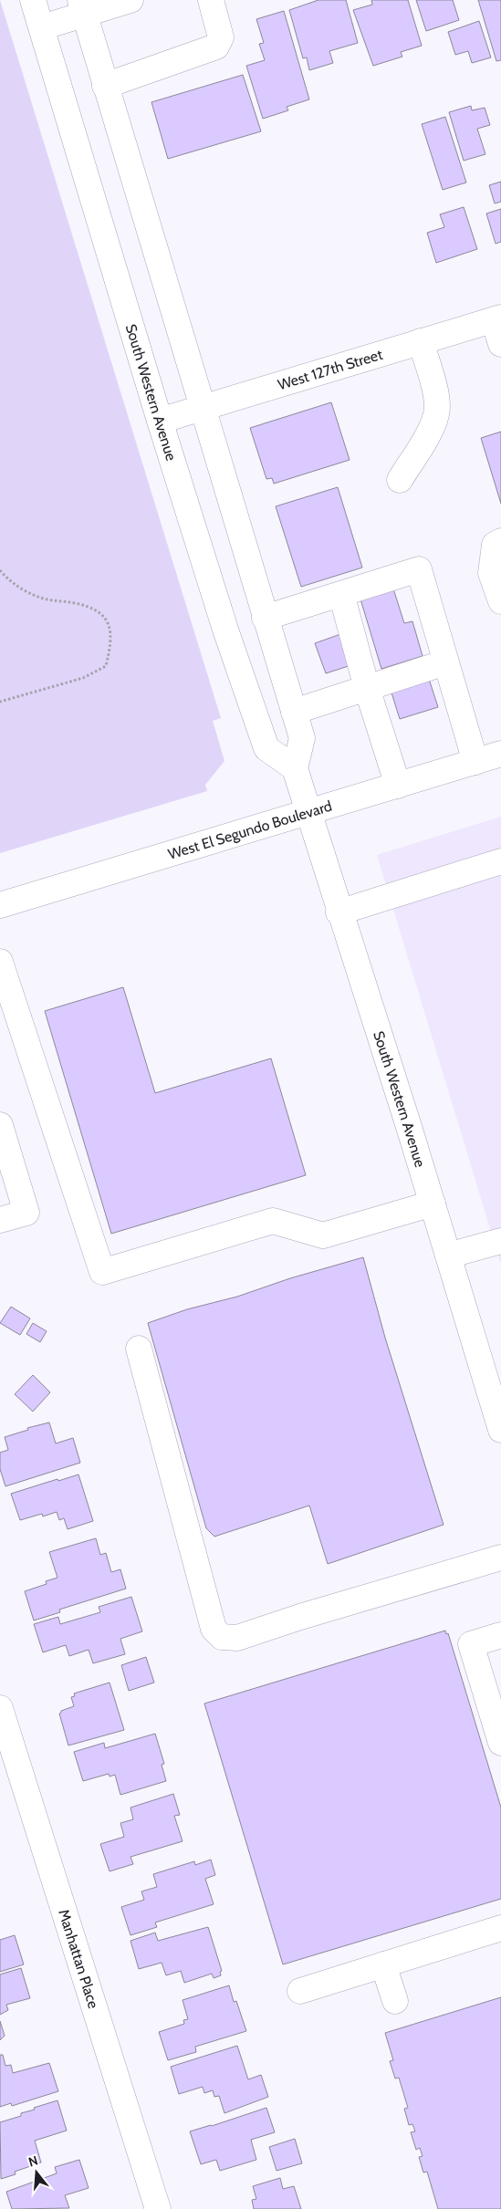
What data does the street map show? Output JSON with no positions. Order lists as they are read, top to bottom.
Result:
{
  "streets": {
    "main road": [
      "West 127th Street",
      "South Western Avenue",
      "West El Segundo Boulevard",
      "Manhattan Place"
    ]
  },
  "crossings": [
    ["West 127th Street", "South Western Avenue"],
    ["South Western Avenue", "West El Segundo Boulevard"]
  ],
  "north": "top"
}
